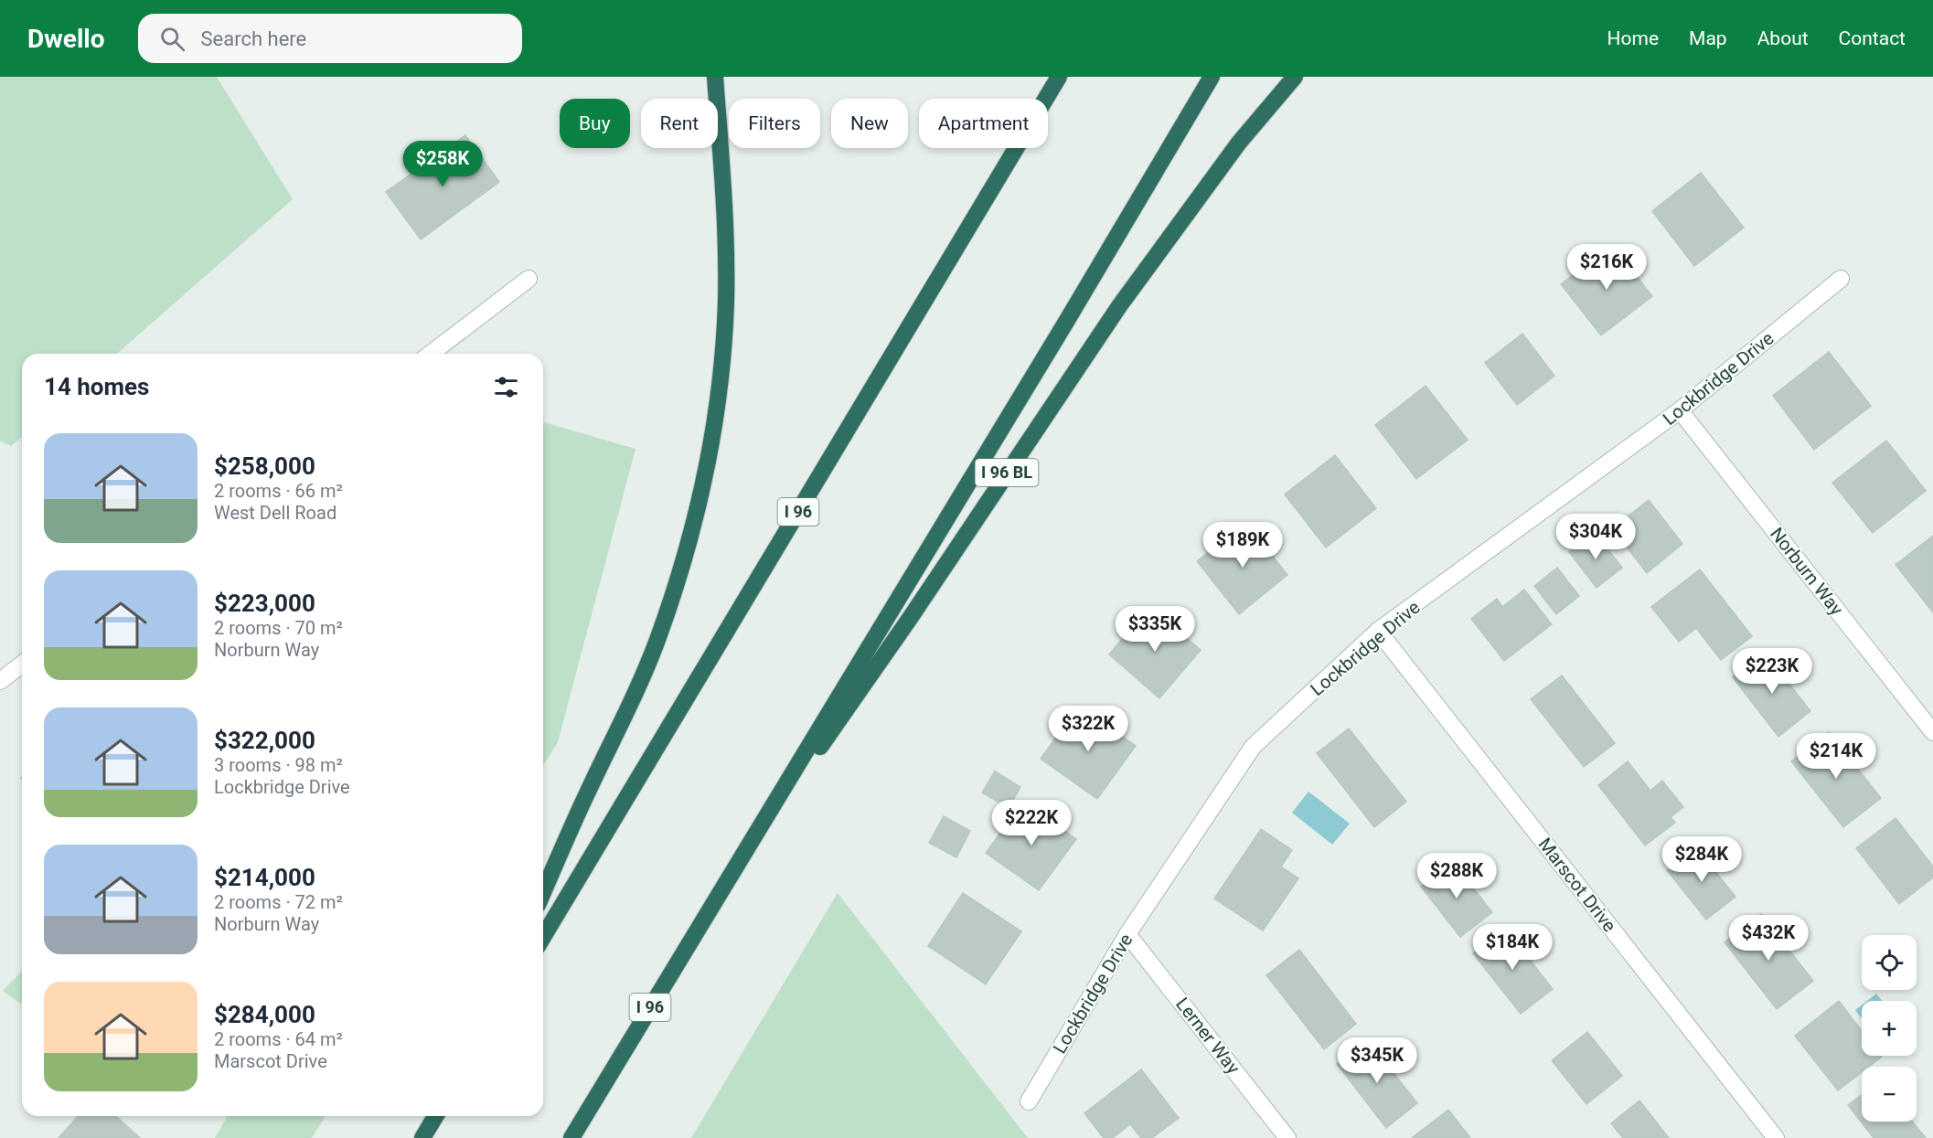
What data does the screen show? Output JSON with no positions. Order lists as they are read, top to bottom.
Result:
{
  "streets": {
    "highway": ["I 96 BL", "I 96"],
    "street": [
      "Lockbridge Drive",
      "Norburn Way",
      "Marscot Drive",
      "Lerner Way"
    ]
  },
  "crossings": [
    ["Lockbridge Drive", "Norburn Way"],
    ["Lockbridge Drive", "Marscot Drive"],
    ["Lockbridge Drive", "Lerner Way"],
    ["I 96 BL", "I 96"]
  ],
  "page": {
    "header": "Dwello",
    "search": "Search here",
    "nav": [
      "Home",
      "Map",
      "About",
      "Contact"
    ],
    "chip": [
      "Buy",
      "Rent",
      "Filters",
      "New",
      "Apartment"
    ],
    "price": [
      "$258K",
      "$216K",
      "$304K",
      "$189K",
      "$335K",
      "$223K",
      "$322K",
      "$214K",
      "$222K",
      "$284K",
      "$288K",
      "$432K",
      "$184K",
      "$345K"
    ],
    "heading": "14 homes",
    "list": [
      {
        "name": "$258,000",
        "note": "2 rooms · 66 m² · West Dell Road"
      },
      {
        "name": "$223,000",
        "note": "2 rooms · 70 m² · Norburn Way"
      },
      {
        "name": "$322,000",
        "note": "3 rooms · 98 m² · Lockbridge Drive"
      },
      {
        "name": "$214,000",
        "note": "2 rooms · 72 m² · Norburn Way"
      },
      {
        "name": "$284,000",
        "note": "2 rooms · 64 m² · Marscot Drive"
      }
    ],
    "map_buttons": ["+", "−"]
  }
}
